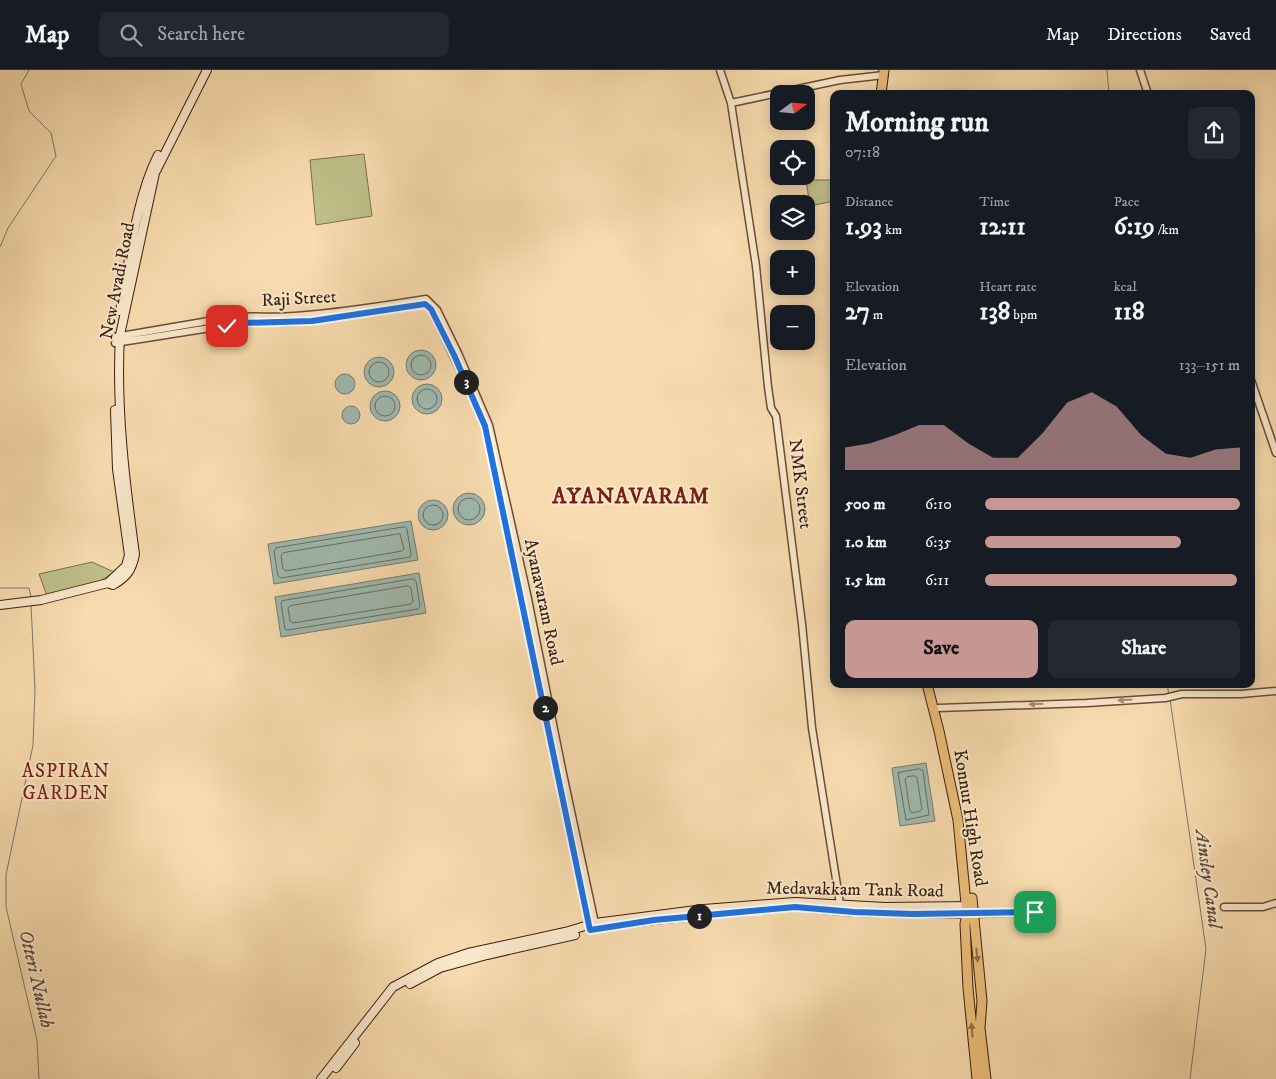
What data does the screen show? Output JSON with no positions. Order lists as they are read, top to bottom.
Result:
{
  "streets": {
    "main road": ["New Avadi Road", "Konnur High Road", "Medavakkam Tank Road"],
    "street": ["Raji Street", "NMK Street", "Ayanavaram Road"]
  },
  "crossings": [
    ["New Avadi Road", "Raji Street"],
    ["Raji Street", "Ayanavaram Road"],
    ["NMK Street", "Medavakkam Tank Road"],
    ["Ayanavaram Road", "Medavakkam Tank Road"],
    ["Konnur High Road", "Medavakkam Tank Road"]
  ],
  "districts": ["AYANAVARAM", "ASPIRAN GARDEN"],
  "water": ["Ainsley Canal", "Otteri Nullah"],
  "north": "right",
  "page": {
    "header": "Map",
    "search": "Search here",
    "nav": ["Map", "Directions", "Saved"],
    "map_buttons": ["+", "−"],
    "heading": ["Morning run", "07:18"],
    "stats": [
      ["Distance", "1.93 km"],
      ["Time", "12:11"],
      ["Pace", "6:19 /km"],
      ["Elevation", "27 m"],
      ["Heart rate", "138 bpm"],
      ["kcal", "118"]
    ],
    "chart": ["Elevation", "133–151 m"],
    "pins": ["3", "2", "1"],
    "list": [
      {
        "name": "500 m",
        "note": "6:10"
      },
      {
        "name": "1.0 km",
        "note": "6:35"
      },
      {
        "name": "1.5 km",
        "note": "6:11"
      }
    ],
    "buttons": ["Save", "Share"]
  }
}
